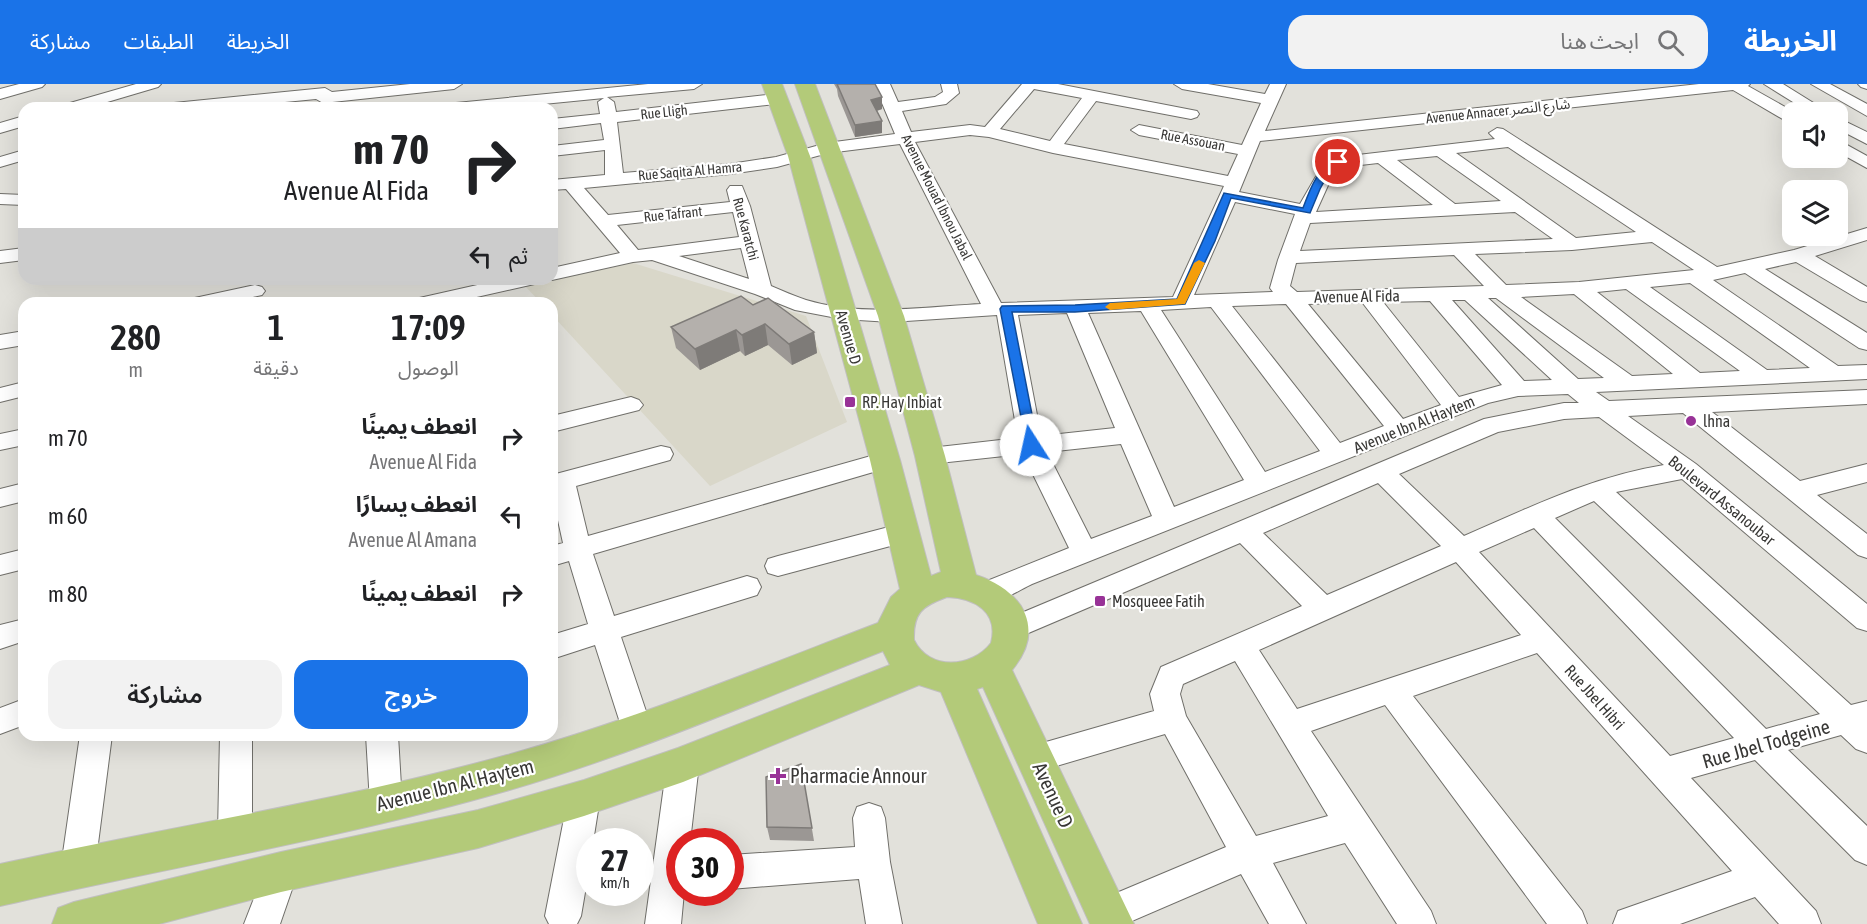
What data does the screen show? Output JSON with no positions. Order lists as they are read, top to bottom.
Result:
{
  "streets": {
    "main road": ["Avenue D", "Avenue Ibn Al Haytem"],
    "street": [
      "Avenue Annacer شارع النصر",
      "Rue Lligh",
      "Rue Assouan",
      "Rue Saqita Al Hamra",
      "Avenue Mouad Ibnou Jabal",
      "Rue Tafrant",
      "Rue Karatchi",
      "Avenue Al Fida",
      "Boulevard Assanoubar",
      "Rue Jbel Hibri",
      "Rue Jbel Todgeine"
    ]
  },
  "crossings": [
    ["Avenue Annacer شارع النصر", "Rue Assouan"],
    ["Rue Lligh", "Avenue D"],
    ["Rue Saqita Al Hamra", "Avenue Mouad Ibnou Jabal"],
    ["Rue Saqita Al Hamra", "Rue Karatchi"],
    ["Rue Saqita Al Hamra", "Avenue D"],
    ["Avenue Mouad Ibnou Jabal", "Avenue Al Fida"],
    ["Avenue Mouad Ibnou Jabal", "Avenue Ibn Al Haytem"],
    ["Rue Tafrant", "Rue Karatchi"],
    ["Rue Karatchi", "Avenue Al Fida"],
    ["Avenue Al Fida", "Avenue D"],
    ["Avenue Al Fida", "Boulevard Assanoubar"],
    ["Avenue D", "Avenue Ibn Al Haytem"],
    ["Avenue Ibn Al Haytem", "Boulevard Assanoubar"],
    ["Avenue Ibn Al Haytem", "Rue Jbel Hibri"],
    ["Rue Jbel Hibri", "Rue Jbel Todgeine"]
  ],
  "places": {
    "transit": ["RP. Hay Inbiat", "Mosqueee Fatih"],
    "other": ["lhna"],
    "health": ["Pharmacie Annour"]
  },
  "page": {
    "header": "الخريطة",
    "search": "ابحث هنا",
    "nav": ["الخريطة", "الطبقات", "مشاركة"],
    "turn": ["70 m", "Avenue Al Fida"],
    "then": "ثم",
    "eta": [
      "17:09",
      "الوصول",
      "1",
      "دقيقة",
      "280",
      "m"
    ],
    "list": [
      {
        "name": "انعطف يمينًا",
        "note": "Avenue Al Fida",
        "value": "70 m"
      },
      {
        "name": "انعطف يسارًا",
        "note": "Avenue Al Amana",
        "value": "60 m"
      },
      {
        "name": "انعطف يمينًا",
        "value": "80 m"
      }
    ],
    "buttons": ["خروج", "مشاركة"],
    "speed": "27 km/h",
    "limit": "30"
  }
}
